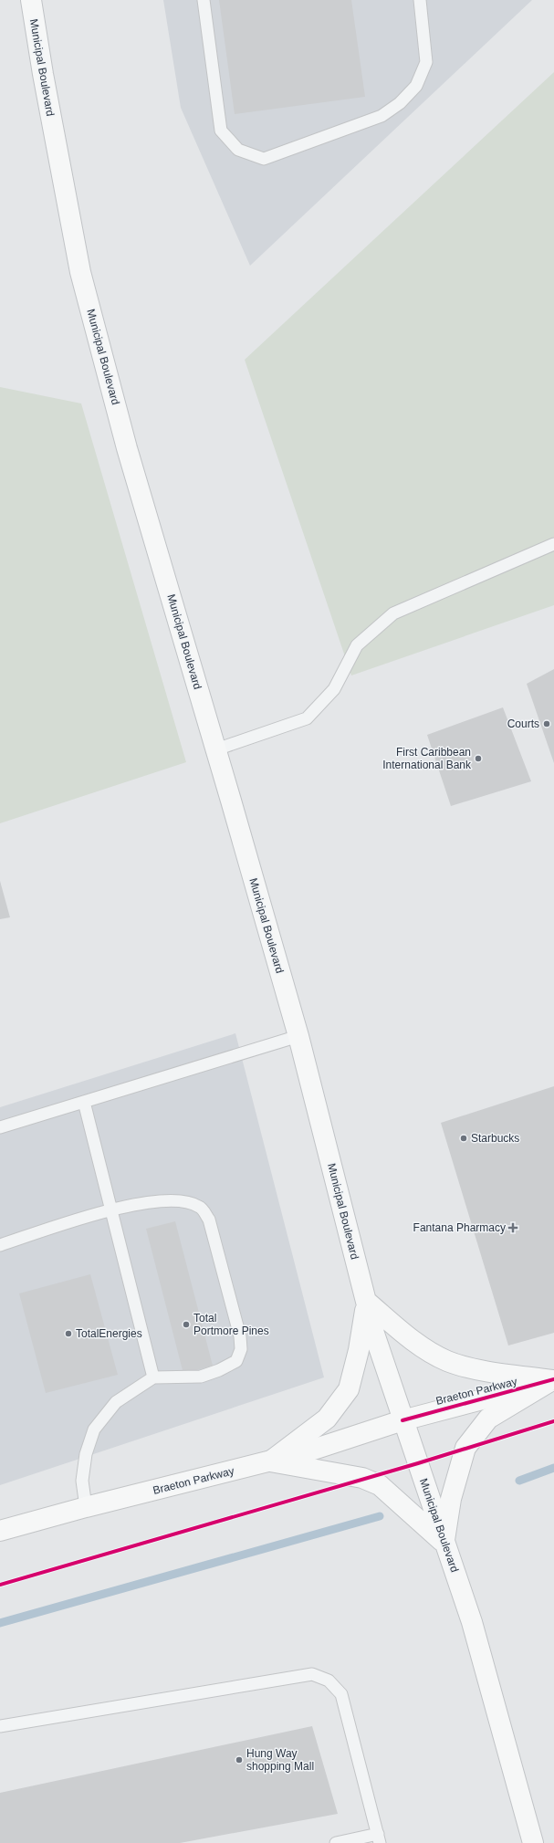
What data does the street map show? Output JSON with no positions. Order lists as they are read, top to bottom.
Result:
{
  "streets": {
    "main road": ["Municipal Boulevard", "Braeton Parkway"]
  },
  "crossings": [
    ["Municipal Boulevard", "Braeton Parkway"]
  ],
  "places": {
    "other": [
      "Courts",
      "First Caribbean International Bank",
      "Starbucks",
      "Total Portmore Pines",
      "TotalEnergies",
      "Hung Way shopping Mall"
    ],
    "health": ["Fantana Pharmacy"]
  }
}
